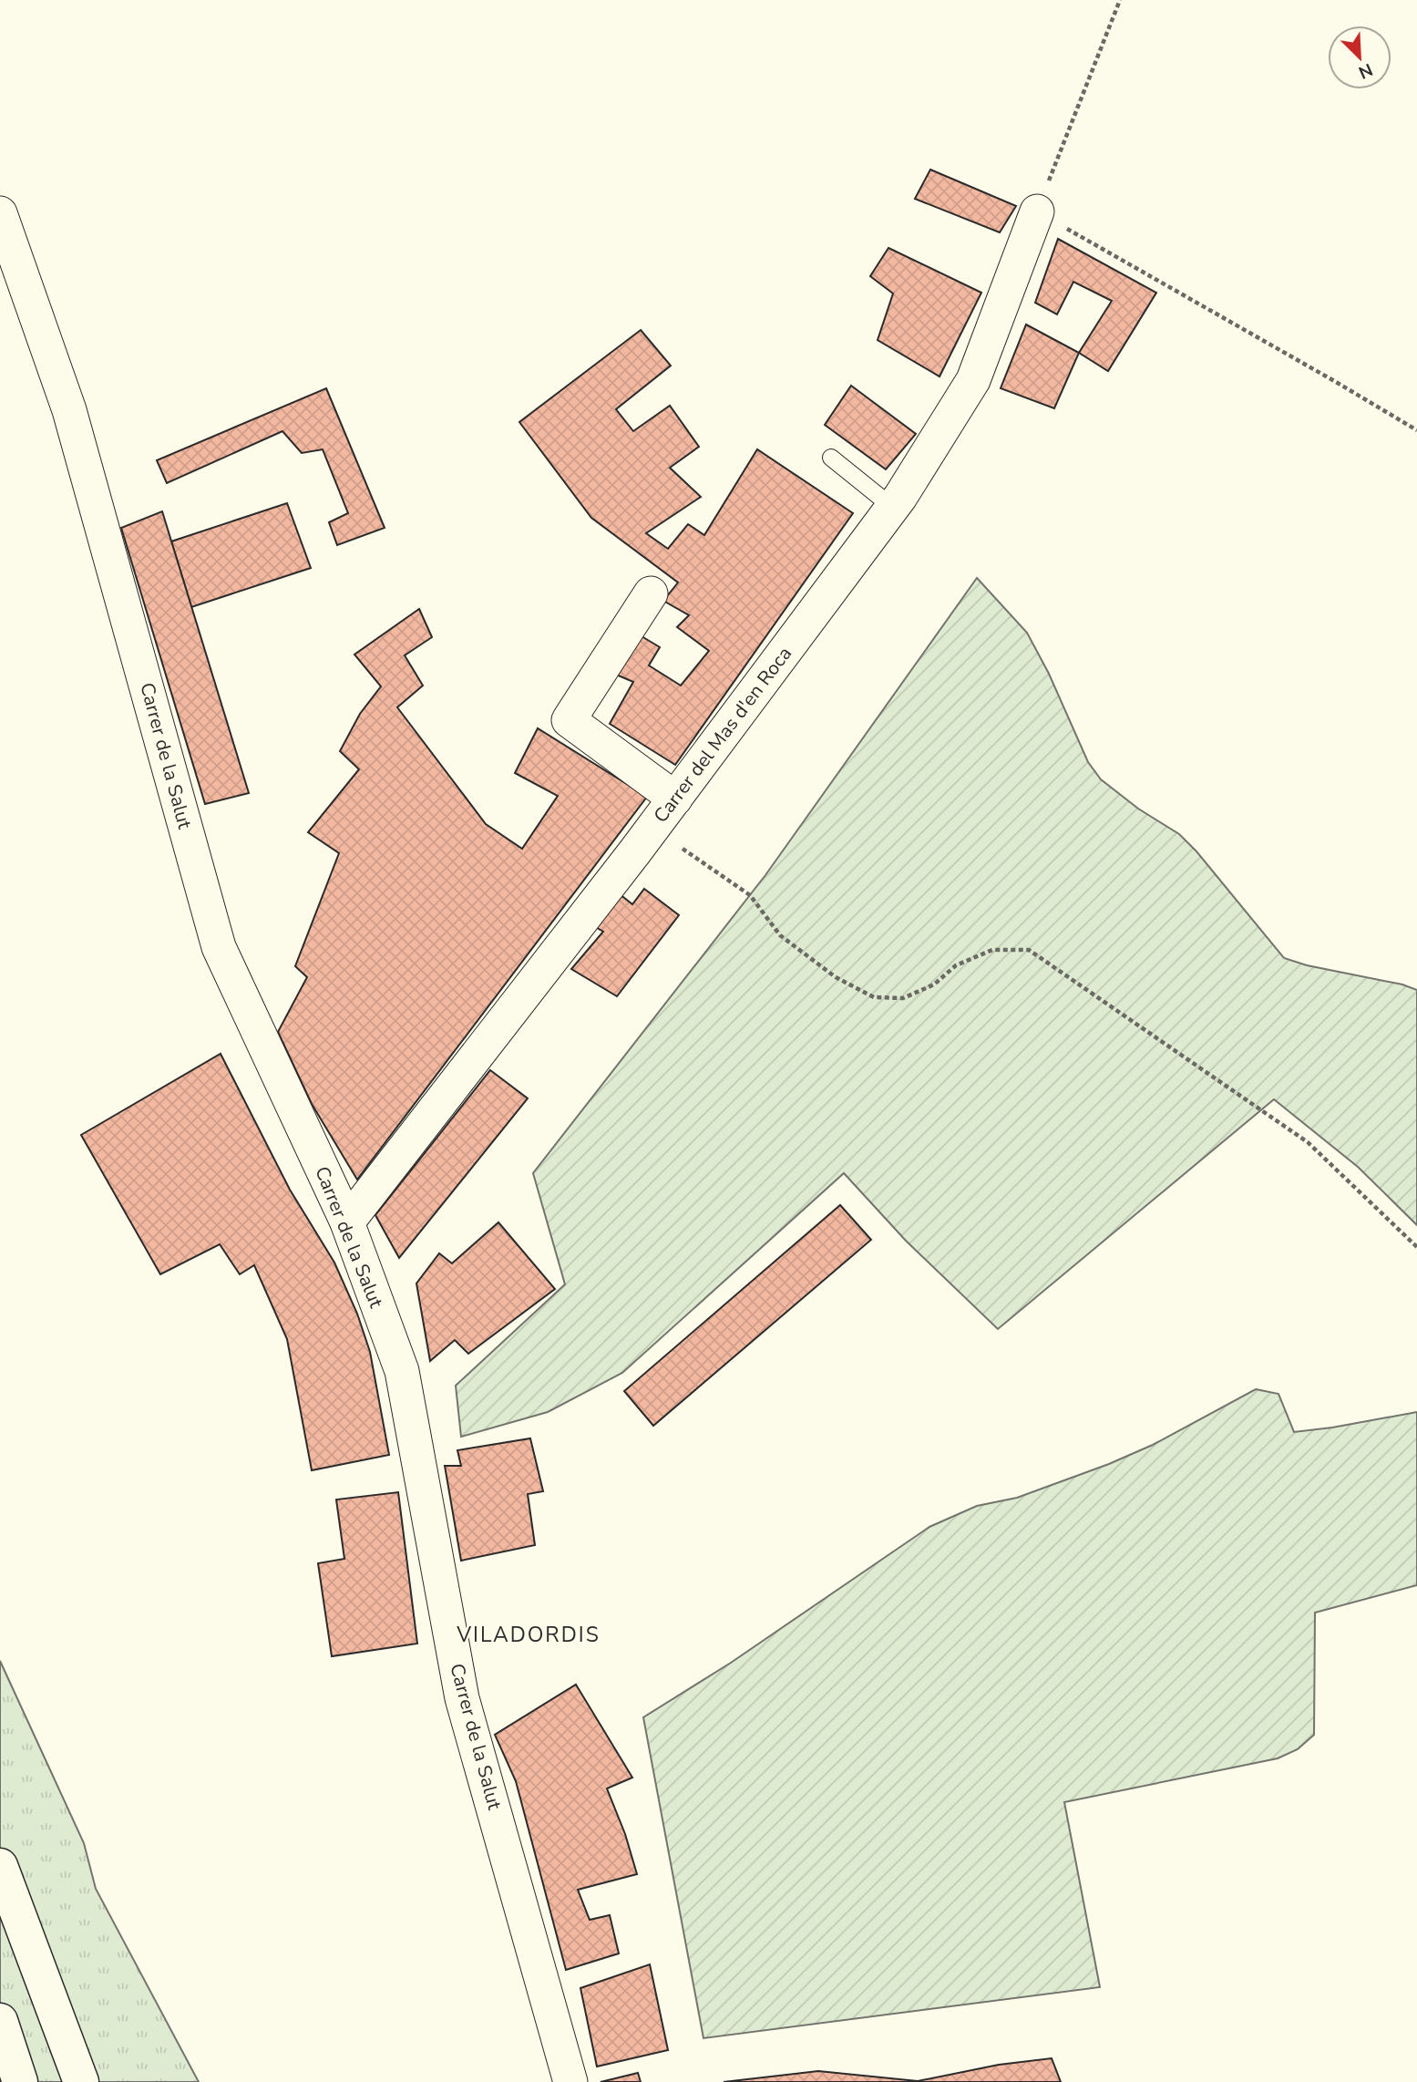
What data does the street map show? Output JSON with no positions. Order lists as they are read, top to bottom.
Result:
{
  "streets": {
    "street": ["Carrer del Mas d'en Roca", "Carrer de la Salut"]
  },
  "crossings": [
    ["Carrer del Mas d'en Roca", "Carrer de la Salut"]
  ],
  "districts": ["VILADORDIS"],
  "north": "bottom right"
}
